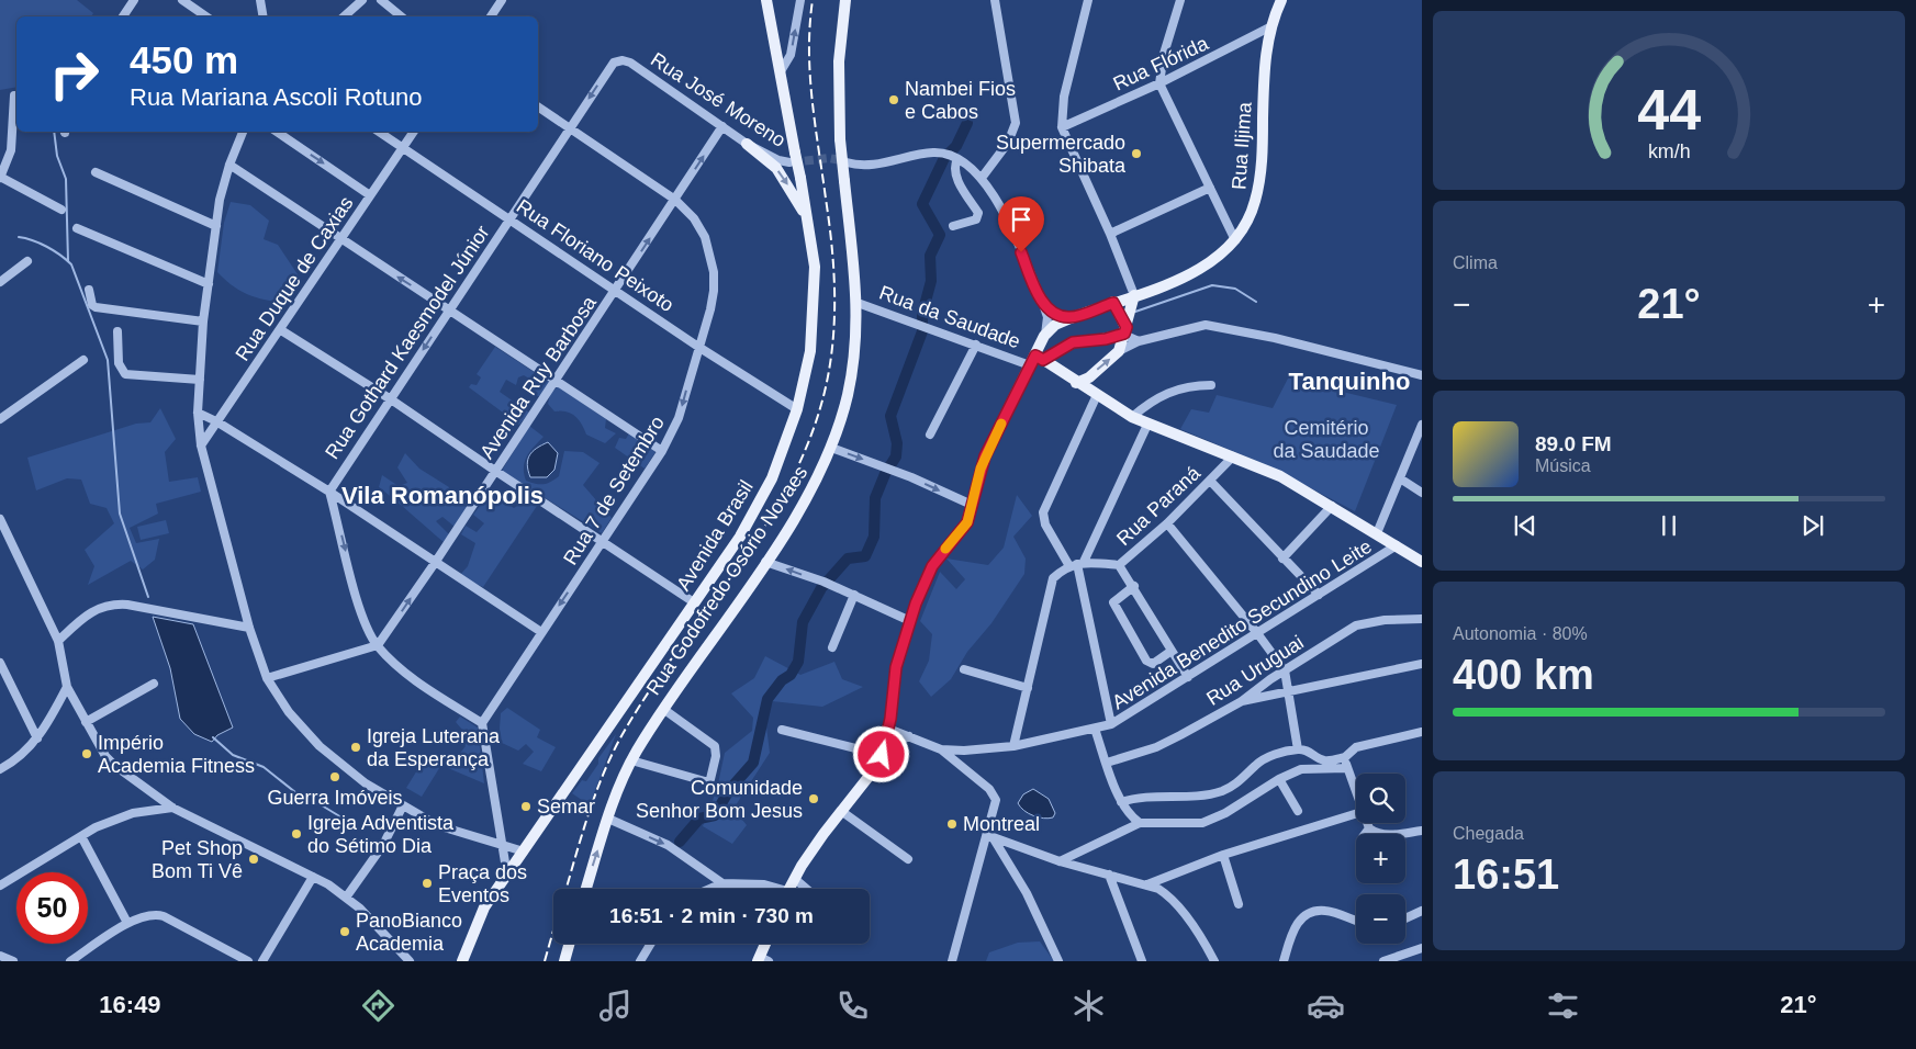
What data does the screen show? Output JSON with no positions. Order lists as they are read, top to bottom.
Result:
{
  "streets": {
    "main road": [
      "Rua Iljima",
      "Rua da Saudade",
      "Avenida Brasil",
      "Rua Godofredo Osório Novaes"
    ],
    "street": [
      "Rua Flórida",
      "Rua José Moreno",
      "Rua Floriano Peixoto",
      "Rua Duque de Caxias",
      "Rua Gothard Kaesmodel Júnior",
      "Avenida Ruy Barbosa",
      "Rua 7 de Setembro",
      "Rua Paraná",
      "Avenida Benedito Secundino Leite",
      "Rua Uruguai"
    ]
  },
  "crossings": [
    ["Rua Flórida", "Rua Iljima"],
    ["Rua José Moreno", "Rua Gothard Kaesmodel Júnior"],
    ["Rua José Moreno", "Avenida Ruy Barbosa"],
    ["Rua José Moreno", "Avenida Brasil"],
    ["Rua Floriano Peixoto", "Rua Duque de Caxias"],
    ["Rua Floriano Peixoto", "Rua Gothard Kaesmodel Júnior"],
    ["Rua Floriano Peixoto", "Avenida Ruy Barbosa"],
    ["Rua Floriano Peixoto", "Rua 7 de Setembro"],
    ["Rua Floriano Peixoto", "Avenida Brasil"],
    ["Rua da Saudade", "Rua Paraná"],
    ["Rua da Saudade", "Rua Godofredo Osório Novaes"],
    ["Rua da Saudade", "Avenida Benedito Secundino Leite"],
    ["Rua Gothard Kaesmodel Júnior", "Rua 7 de Setembro"],
    ["Avenida Ruy Barbosa", "Rua 7 de Setembro"]
  ],
  "one_way": ["Rua Gothard Kaesmodel Júnior", "Avenida Ruy Barbosa"],
  "districts": ["Tanquinho", "Vila Romanópolis"],
  "parks": ["Cemitério da Saudade"],
  "places": [
    "Nambei Fios e Cabos",
    "Supermercado Shibata",
    "Igreja Luterana da Esperança",
    "Império Academia Fitness",
    "Guerra Imóveis",
    "Comunidade Senhor Bom Jesus",
    "Semar",
    "Montreal",
    "Igreja Adventista do Sétimo Dia",
    "Pet Shop Bom Ti Vê",
    "Praça dos Eventos",
    "PanoBianco Academia"
  ],
  "page": {
    "turn": ["450 m", "Rua Mariana Ascoli Rotuno"],
    "tile": [
      "Clima",
      ["Autonomia · 80%", "400 km"],
      ["Chegada", "16:51"]
    ],
    "heat": ["−", "21°", "+"],
    "song": ["89.0 FM", "Música"],
    "map_buttons": ["+", "−"],
    "limit": "50",
    "trip": "16:51 · 2 min · 730 m",
    "tabs": ["16:49", "21°"],
    "gauge": ["44", "km/h"]
  }
}
